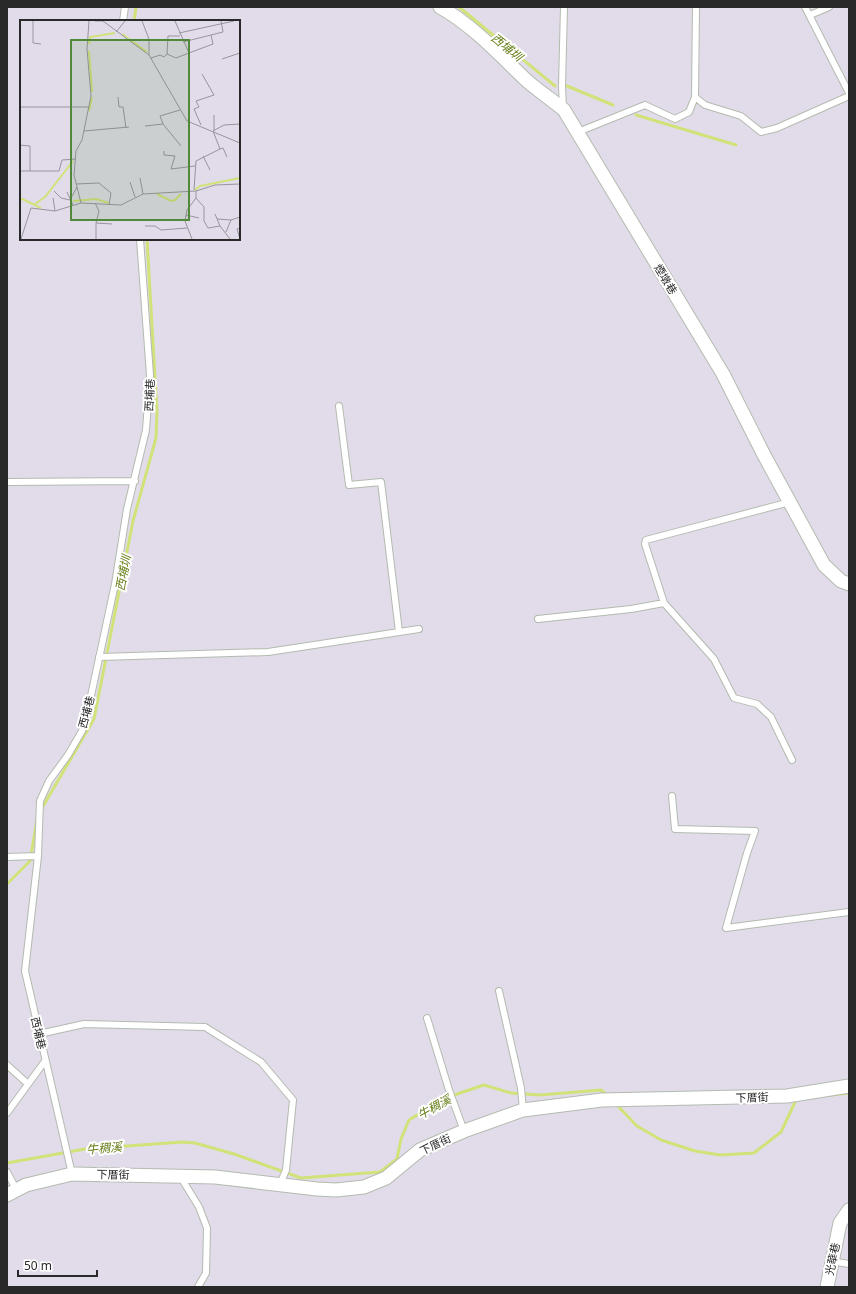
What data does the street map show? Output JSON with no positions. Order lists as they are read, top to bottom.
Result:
{
  "streets": {
    "street": ["煙墩巷", "下厝街", "光華巷"],
    "lane": ["西埔巷"]
  },
  "crossings": [
    ["西埔巷", "下厝街"]
  ],
  "water": ["西埔圳", "牛稠溪"],
  "scale_bar": "50 m"
}
